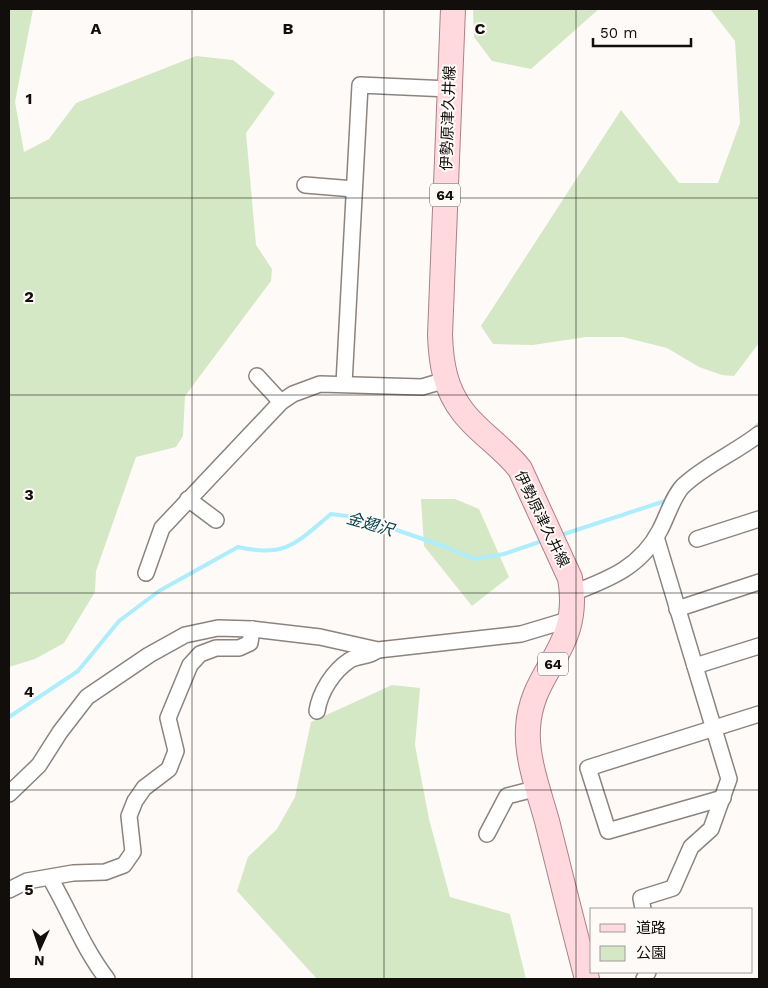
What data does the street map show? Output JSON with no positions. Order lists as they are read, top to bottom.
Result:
{
  "streets": {
    "main road": ["伊勢原津久井線", "64"]
  },
  "water": ["金翅沢"],
  "legend": ["道路", "公園"],
  "scale_bar": "50 m",
  "north": "bottom",
  "grid": {
    "columns": ["A", "B", "C"],
    "rows": [
      "1",
      "2",
      "3",
      "4",
      "5"
    ]
  }
}
